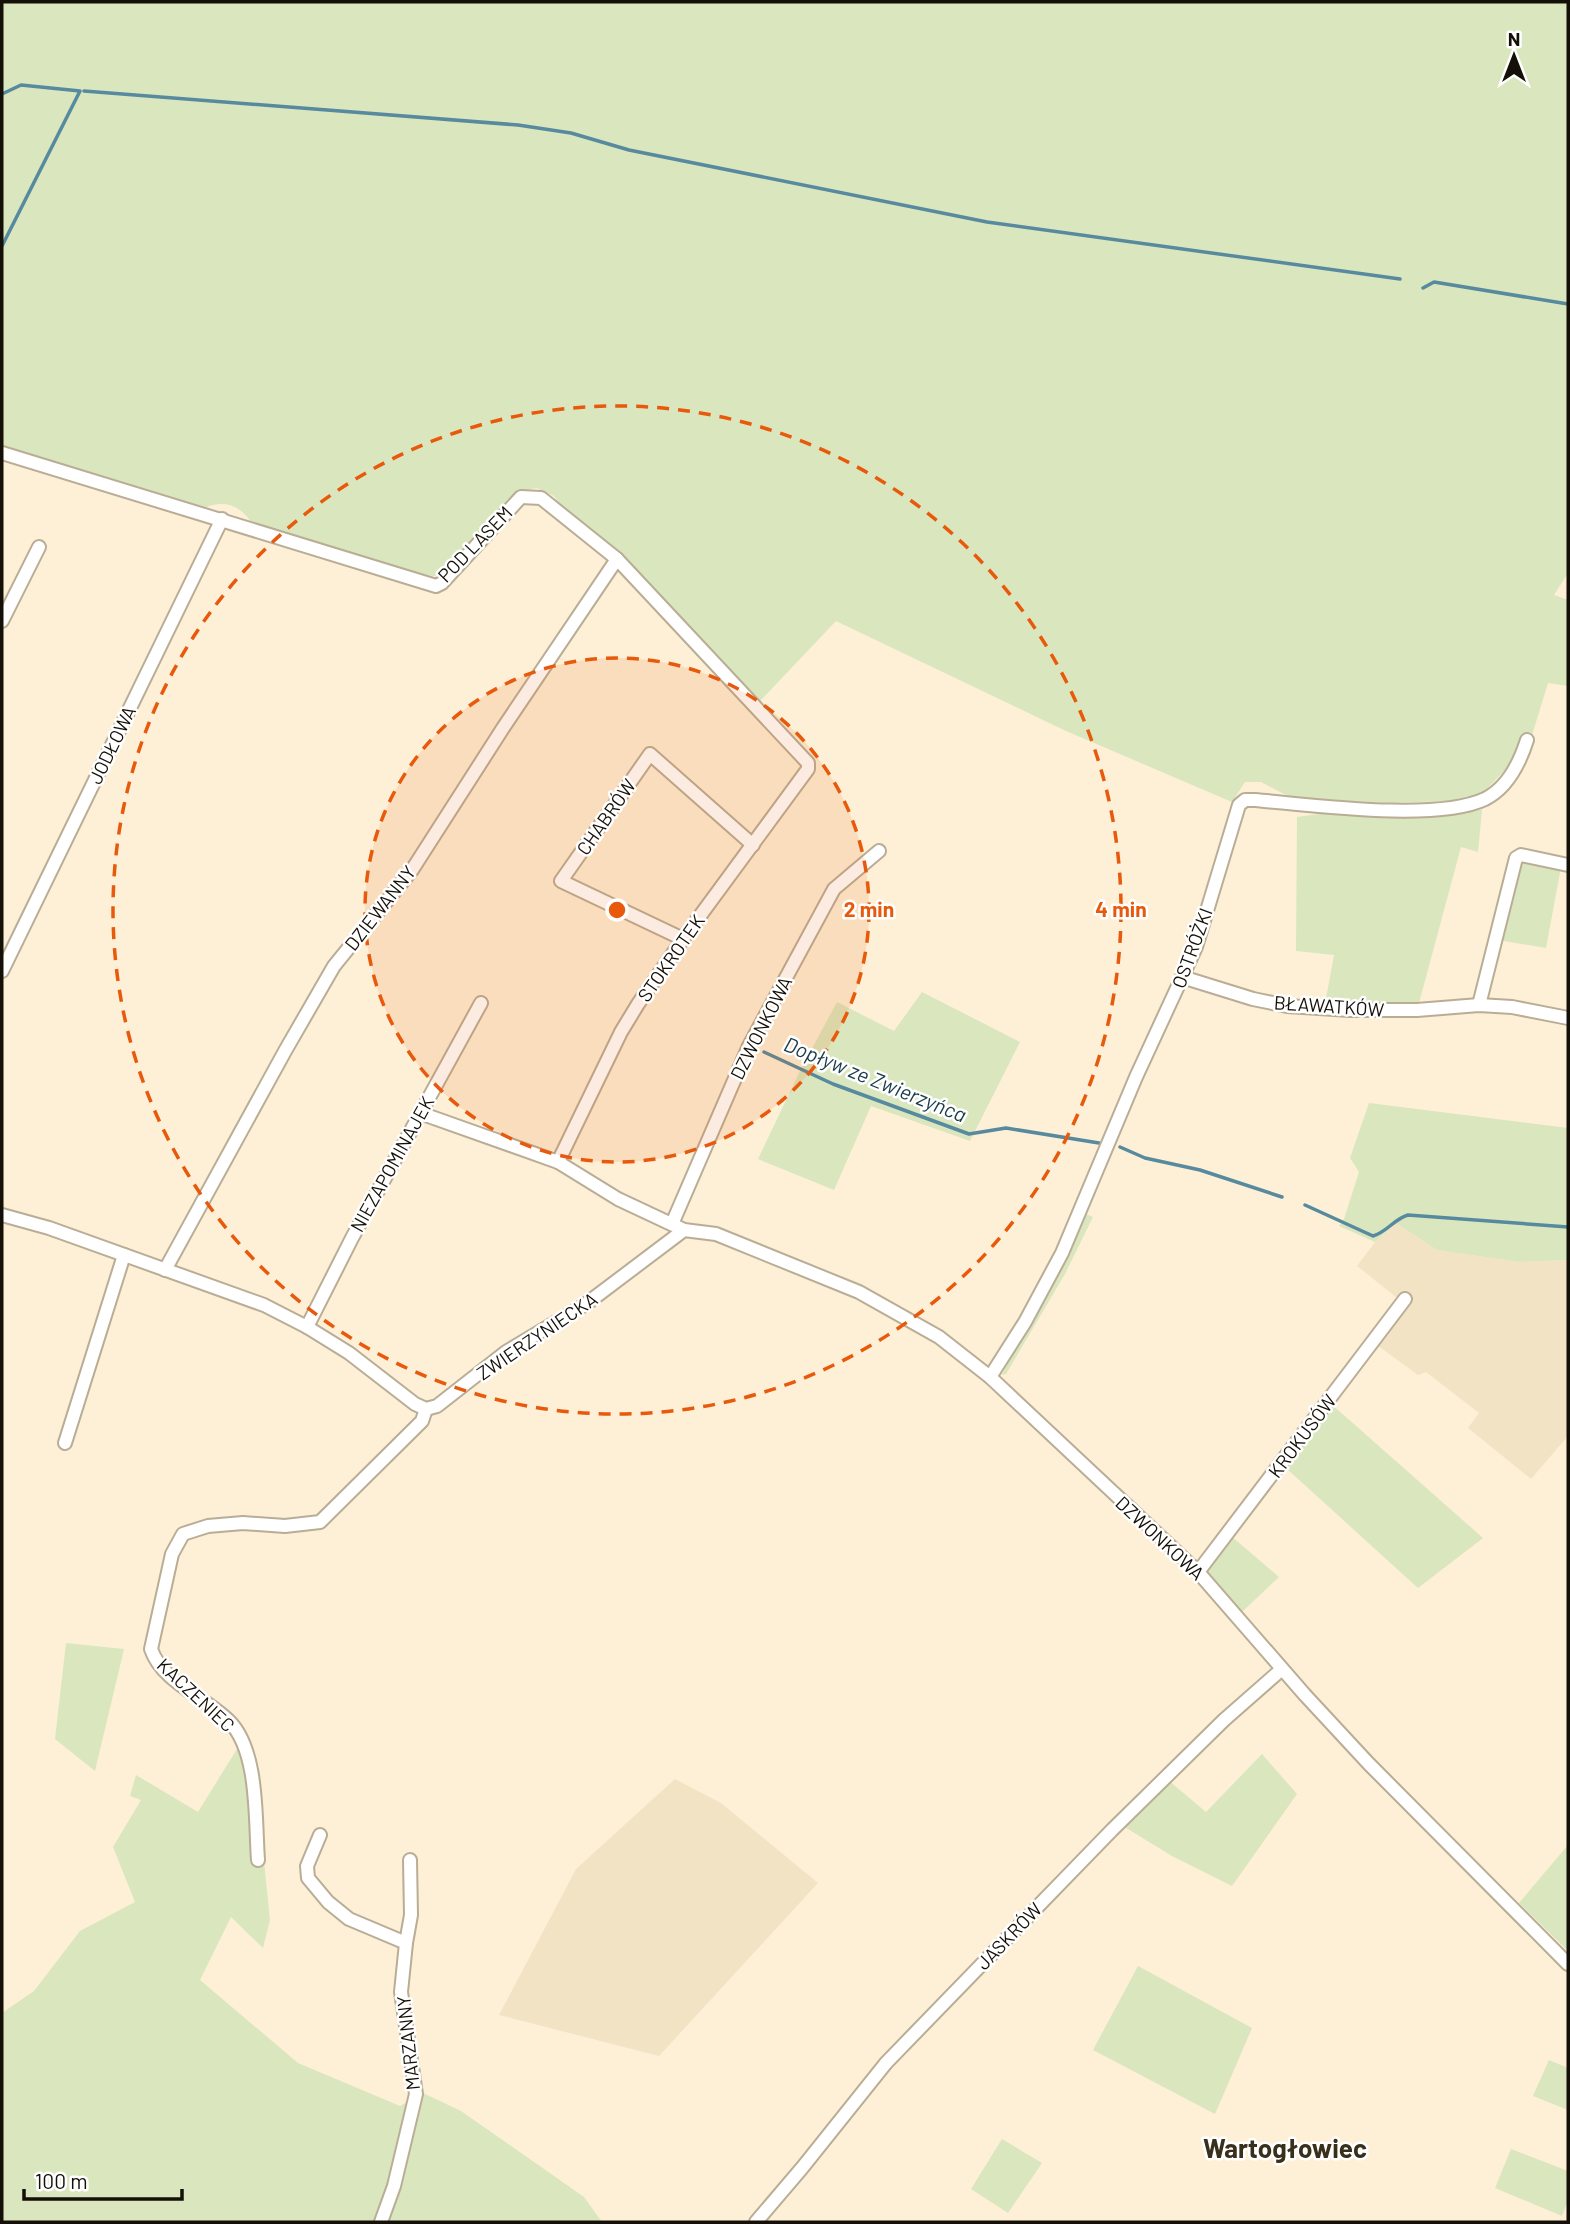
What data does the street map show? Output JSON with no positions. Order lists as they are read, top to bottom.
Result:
{
  "streets": {
    "street": [
      "POD LASEM",
      "JODŁOWA",
      "CHABRÓW",
      "DZIEWANNY",
      "OSTRÓŻKI",
      "STOKROTEK",
      "BŁAWATKÓW",
      "DZWONKOWA",
      "NIEZAPOMINAJEK",
      "ZWIERZYNIECKA",
      "KROKUSÓW",
      "KACZENIEC",
      "JASKRÓW",
      "MARZANNY"
    ]
  },
  "crossings": [
    ["POD LASEM", "JODŁOWA"],
    ["POD LASEM", "DZIEWANNY"],
    ["POD LASEM", "STOKROTEK"],
    ["CHABRÓW", "STOKROTEK"],
    ["OSTRÓŻKI", "BŁAWATKÓW"],
    ["OSTRÓŻKI", "DZWONKOWA"],
    ["STOKROTEK", "DZWONKOWA"],
    ["DZWONKOWA", "NIEZAPOMINAJEK"],
    ["DZWONKOWA", "ZWIERZYNIECKA"],
    ["DZWONKOWA", "KROKUSÓW"],
    ["DZWONKOWA", "JASKRÓW"],
    ["ZWIERZYNIECKA", "KACZENIEC"]
  ],
  "districts": ["Wartogłowiec"],
  "water": ["Dopływ ze Zwierzyńca"],
  "scale_bar": "100 m",
  "north": "top",
  "rings": ["2 min", "4 min"]
}
